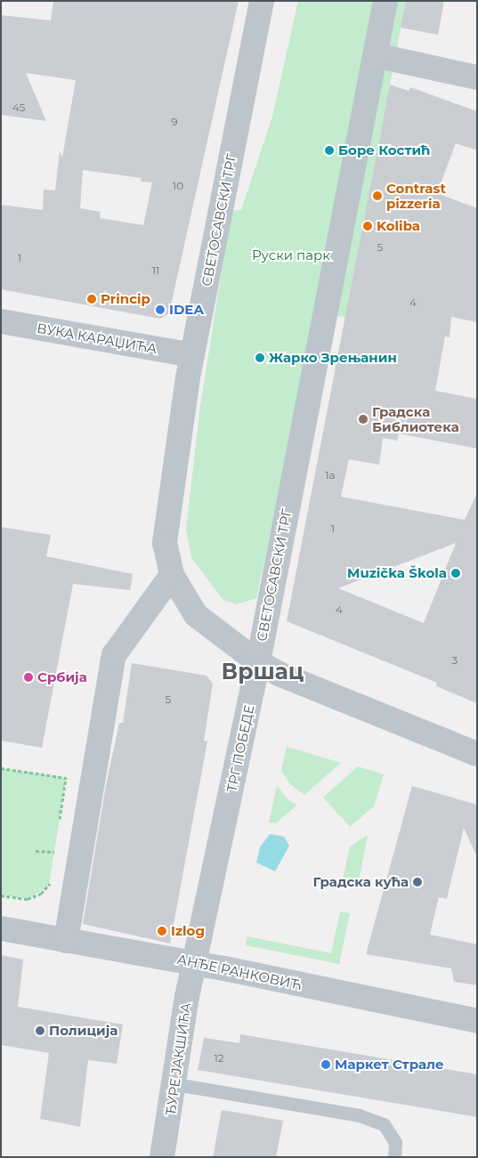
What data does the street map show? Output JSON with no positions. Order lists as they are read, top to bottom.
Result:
{
  "streets": {
    "street": [
      "СВЕТОСАВСКИ ТРГ",
      "ВУКА КАРАЏИЋА",
      "ТРГ ПОБЕДЕ",
      "АНЂЕ РАНКОВИЋ",
      "ЂУРЕ ЈАКШИЋА"
    ]
  },
  "crossings": [
    ["СВЕТОСАВСКИ ТРГ", "ВУКА КАРАЏИЋА"],
    ["СВЕТОСАВСКИ ТРГ", "ТРГ ПОБЕДЕ"],
    ["ТРГ ПОБЕДЕ", "АНЂЕ РАНКОВИЋ"],
    ["ТРГ ПОБЕДЕ", "ЂУРЕ ЈАКШИЋА"],
    ["АНЂЕ РАНКОВИЋ", "ЂУРЕ ЈАКШИЋА"]
  ],
  "districts": ["Вршац"],
  "parks": ["Руски парк"],
  "places": [
    "Боре Костић",
    "Contrast pizzeria",
    "Koliba",
    "Princip",
    "IDEA",
    "Жарко Зрењанин",
    "Градска Библиотека",
    "Muzička Škola",
    "Србија",
    "Градска кућа",
    "Izlog",
    "Полицијa",
    "Маркет Страле"
  ],
  "house_numbers": [
    "45",
    "9",
    "10",
    "5",
    "1",
    "11",
    "4",
    "1a",
    "1",
    "4",
    "3",
    "5",
    "12"
  ]
}
